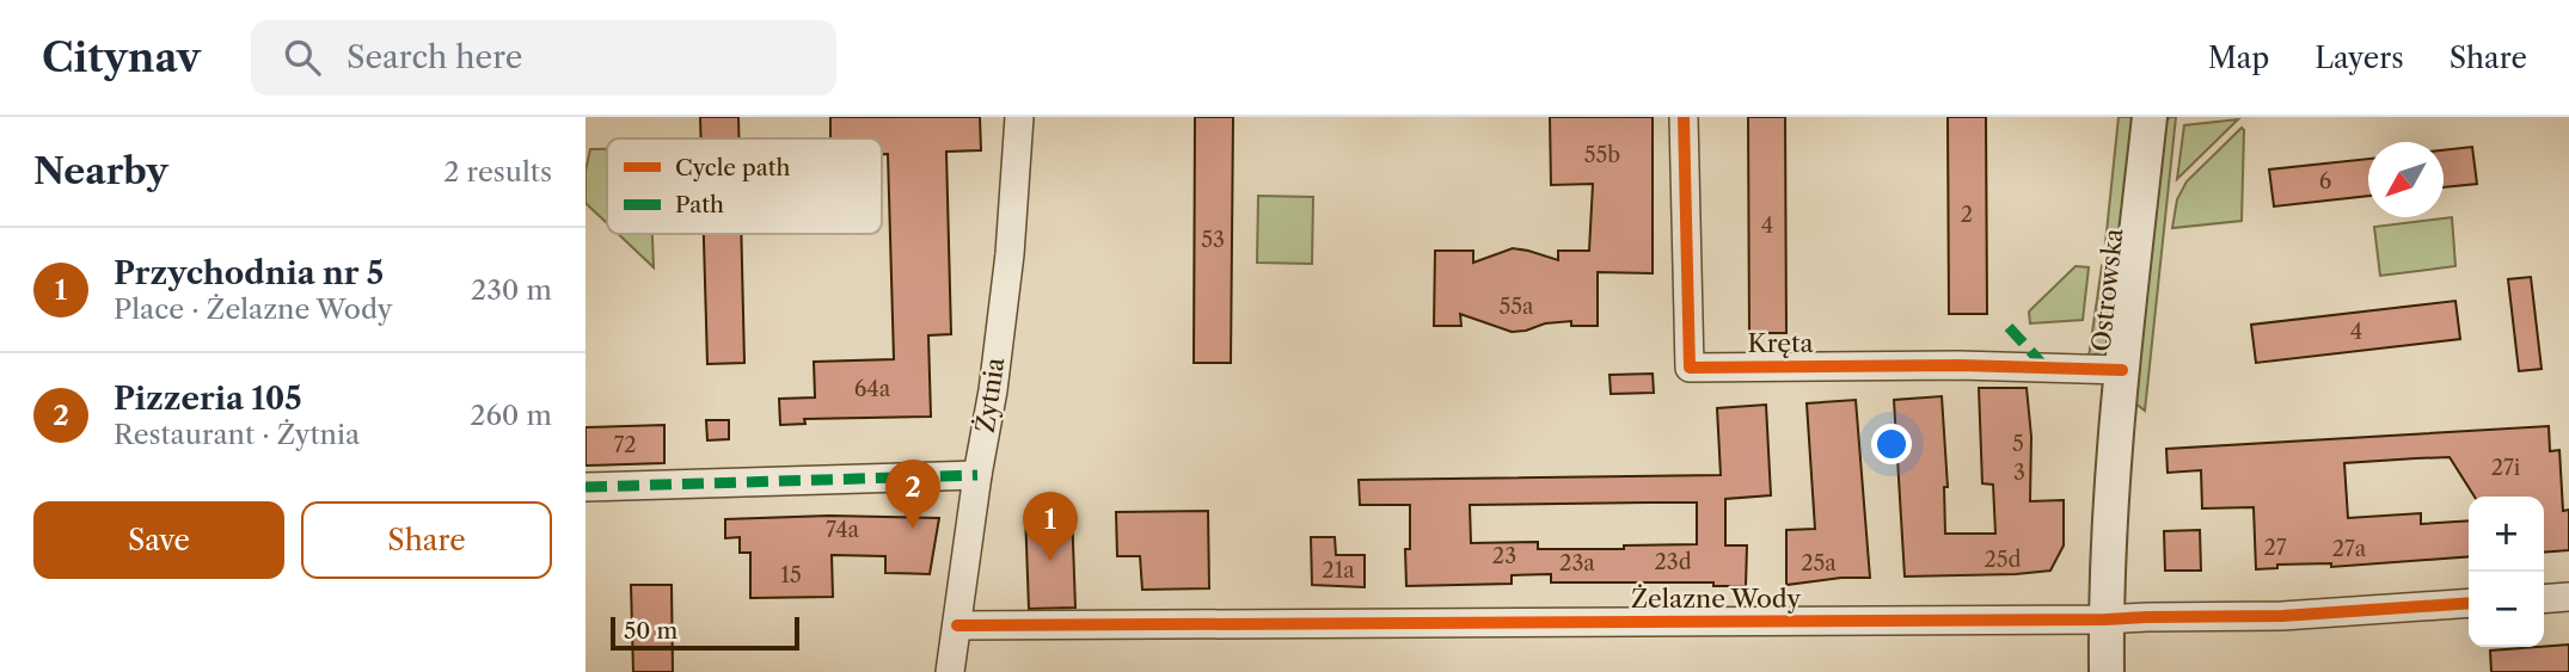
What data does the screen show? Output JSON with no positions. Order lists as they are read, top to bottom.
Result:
{
  "streets": {
    "street": [
      "Ostrowska",
      "Kręta",
      "Żytnia",
      "Żelazne Wody"
    ]
  },
  "crossings": [
    ["Ostrowska", "Kręta"],
    ["Ostrowska", "Żelazne Wody"],
    ["Żytnia", "Żelazne Wody"]
  ],
  "house_numbers": [
    "55b",
    "6",
    "2",
    "4",
    "53",
    "55a",
    "4",
    "64a",
    "5",
    "72",
    "27i",
    "3",
    "74a",
    "27",
    "27a",
    "23",
    "25d",
    "23d",
    "23a",
    "25a",
    "21a",
    "15"
  ],
  "legend": ["Cycle path", "Path"],
  "scale_bar": "50 m",
  "north": "bottom left",
  "page": {
    "header": "Citynav",
    "search": "Search here",
    "nav": ["Map", "Layers", "Share"],
    "heading": ["Nearby", "2 results"],
    "list": [
      {
        "mark": "1",
        "name": "Przychodnia nr 5",
        "note": "Place · Żelazne Wody",
        "value": "230 m"
      },
      {
        "mark": "2",
        "name": "Pizzeria 105",
        "note": "Restaurant · Żytnia",
        "value": "260 m"
      }
    ],
    "pins": ["2", "1"],
    "buttons": ["Save", "Share"],
    "map_buttons": ["+", "−"],
    "scale": "50 m"
  }
}
